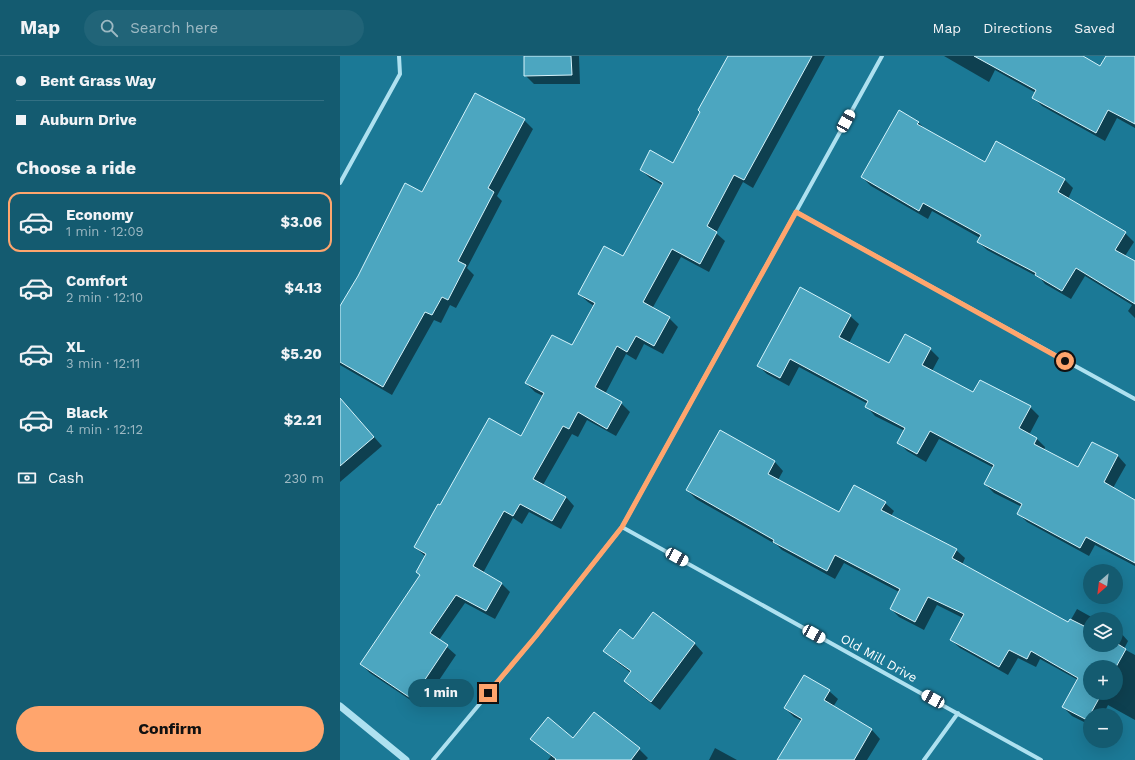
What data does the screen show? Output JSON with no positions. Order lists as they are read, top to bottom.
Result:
{
  "streets": {
    "street": ["Old Mill Drive"]
  },
  "north": "bottom left",
  "page": {
    "header": "Map",
    "search": "Search here",
    "nav": ["Map", "Directions", "Saved"],
    "banner": ["Bent Grass Way", "Auburn Drive"],
    "heading": "Choose a ride",
    "list": [
      {
        "name": "Economy",
        "note": "1 min · 12:09",
        "value": "$3.06"
      },
      {
        "name": "Comfort",
        "note": "2 min · 12:10",
        "value": "$4.13"
      },
      {
        "name": "XL",
        "note": "3 min · 12:11",
        "value": "$5.20"
      },
      {
        "name": "Black",
        "note": "4 min · 12:12",
        "value": "$2.21"
      }
    ],
    "pay": ["Cash", "230 m"],
    "map_buttons": ["+", "−"],
    "bubble": "1 min",
    "buttons": "Confirm"
  }
}
